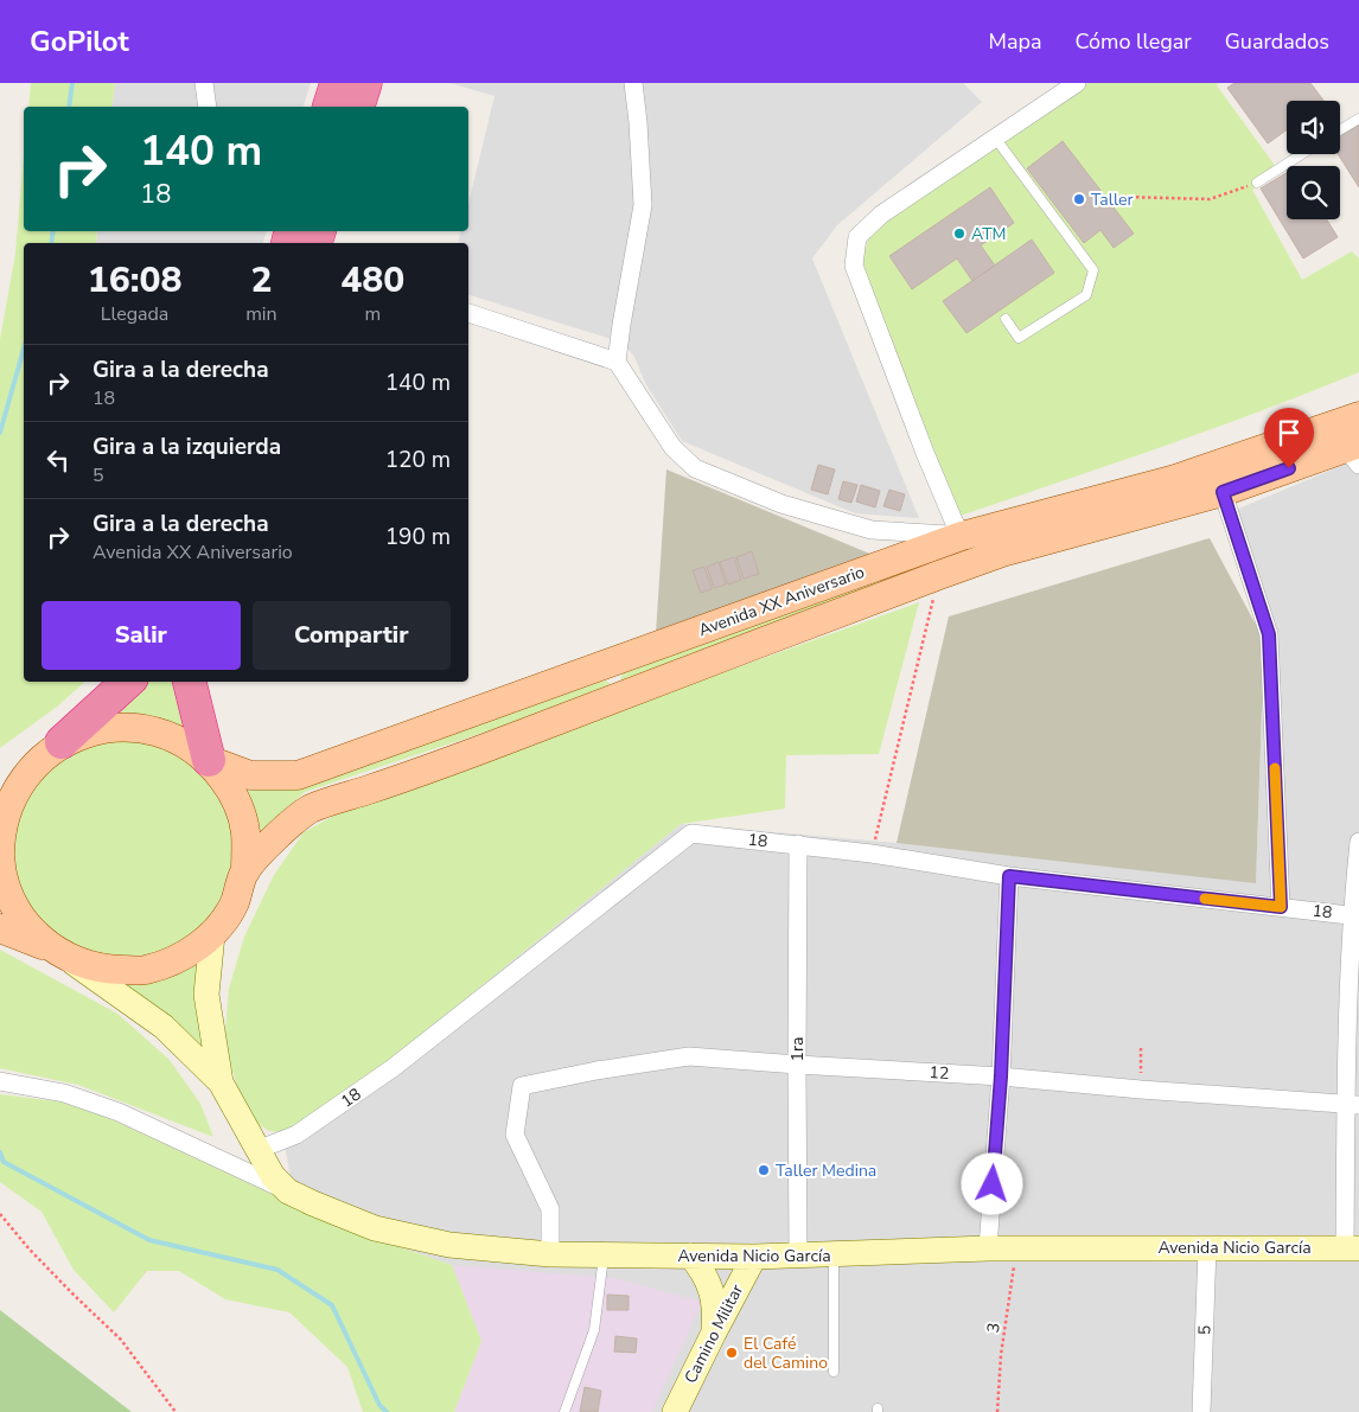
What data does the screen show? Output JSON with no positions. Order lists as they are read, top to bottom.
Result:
{
  "streets": {
    "main road": ["Avenida XX Aniversario", "Avenida Nicio García", "Camino Militar"],
    "street": [
      "18",
      "1ra",
      "12",
      "5"
    ],
    "path": ["3"]
  },
  "crossings": [
    ["18", "1ra"],
    ["18", "Avenida Nicio García"],
    ["1ra", "12"],
    ["1ra", "Avenida Nicio García"],
    ["12", "Avenida Nicio García"],
    ["Avenida Nicio García", "3"],
    ["Avenida Nicio García", "5"],
    ["Avenida Nicio García", "Camino Militar"]
  ],
  "places": [
    "Taller",
    "ATM",
    "Taller Medina",
    "El Café del Camino"
  ],
  "page": {
    "header": "GoPilot",
    "nav": ["Mapa", "Cómo llegar", "Guardados"],
    "turn": ["140 m", "18"],
    "eta": [
      "16:08",
      "Llegada",
      "2",
      "min",
      "480",
      "m"
    ],
    "list": [
      {
        "name": "Gira a la derecha",
        "note": "18",
        "value": "140 m"
      },
      {
        "name": "Gira a la izquierda",
        "note": "5",
        "value": "120 m"
      },
      {
        "name": "Gira a la derecha",
        "note": "Avenida XX Aniversario",
        "value": "190 m"
      }
    ],
    "buttons": ["Salir", "Compartir"]
  }
}
